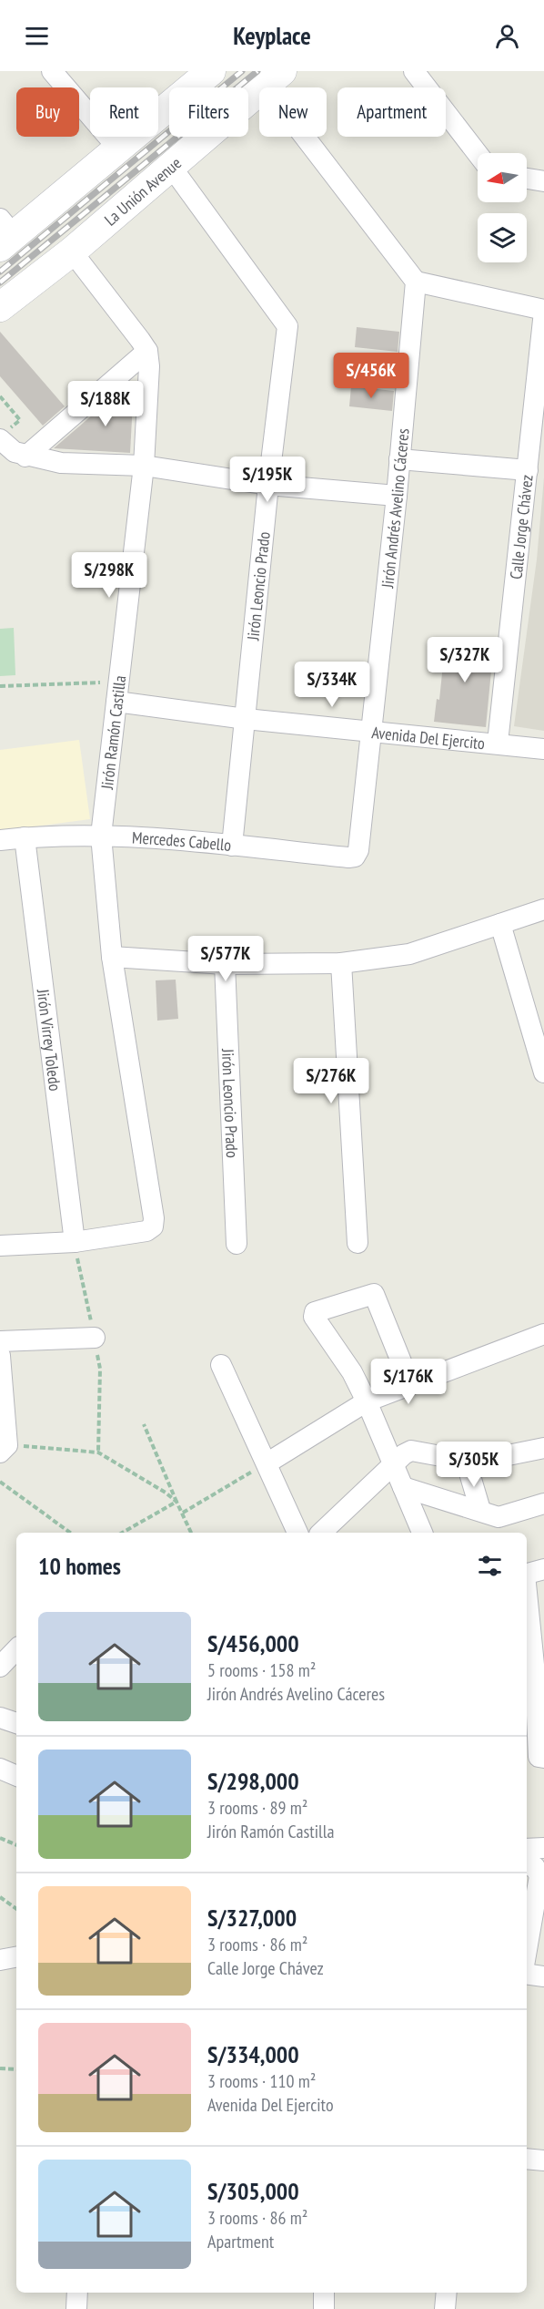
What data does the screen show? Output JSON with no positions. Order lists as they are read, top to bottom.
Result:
{
  "streets": {
    "street": [
      "La Unión Avenue",
      "Jirón Andrés Avelino Cáceres",
      "Calle Jorge Chávez",
      "Jirón Leoncio Prado",
      "Jirón Ramón Castilla",
      "Avenida Del Ejercito",
      "Mercedes Cabello",
      "Jirón Virrey Toledo"
    ]
  },
  "crossings": [
    ["La Unión Avenue", "Jirón Leoncio Prado"],
    ["Jirón Andrés Avelino Cáceres", "Avenida Del Ejercito"],
    ["Jirón Andrés Avelino Cáceres", "Mercedes Cabello"],
    ["Calle Jorge Chávez", "Avenida Del Ejercito"],
    ["Jirón Leoncio Prado", "Avenida Del Ejercito"],
    ["Jirón Leoncio Prado", "Mercedes Cabello"],
    ["Jirón Ramón Castilla", "Avenida Del Ejercito"],
    ["Jirón Ramón Castilla", "Mercedes Cabello"],
    ["Jirón Ramón Castilla", "Jirón Virrey Toledo"],
    ["Mercedes Cabello", "Jirón Virrey Toledo"]
  ],
  "north": "left",
  "page": {
    "header": "Keyplace",
    "chip": [
      "Buy",
      "Rent",
      "Filters",
      "New",
      "Apartment"
    ],
    "price": [
      "S/456K",
      "S/188K",
      "S/195K",
      "S/298K",
      "S/327K",
      "S/334K",
      "S/577K",
      "S/276K",
      "S/176K",
      "S/305K"
    ],
    "heading": "10 homes",
    "list": [
      {
        "name": "S/456,000",
        "note": "5 rooms · 158 m² · Jirón Andrés Avelino Cáceres"
      },
      {
        "name": "S/298,000",
        "note": "3 rooms · 89 m² · Jirón Ramón Castilla"
      },
      {
        "name": "S/327,000",
        "note": "3 rooms · 86 m² · Calle Jorge Chávez"
      },
      {
        "name": "S/334,000",
        "note": "3 rooms · 110 m² · Avenida Del Ejercito"
      },
      {
        "name": "S/305,000",
        "note": "3 rooms · 86 m² · Apartment"
      }
    ]
  }
}
